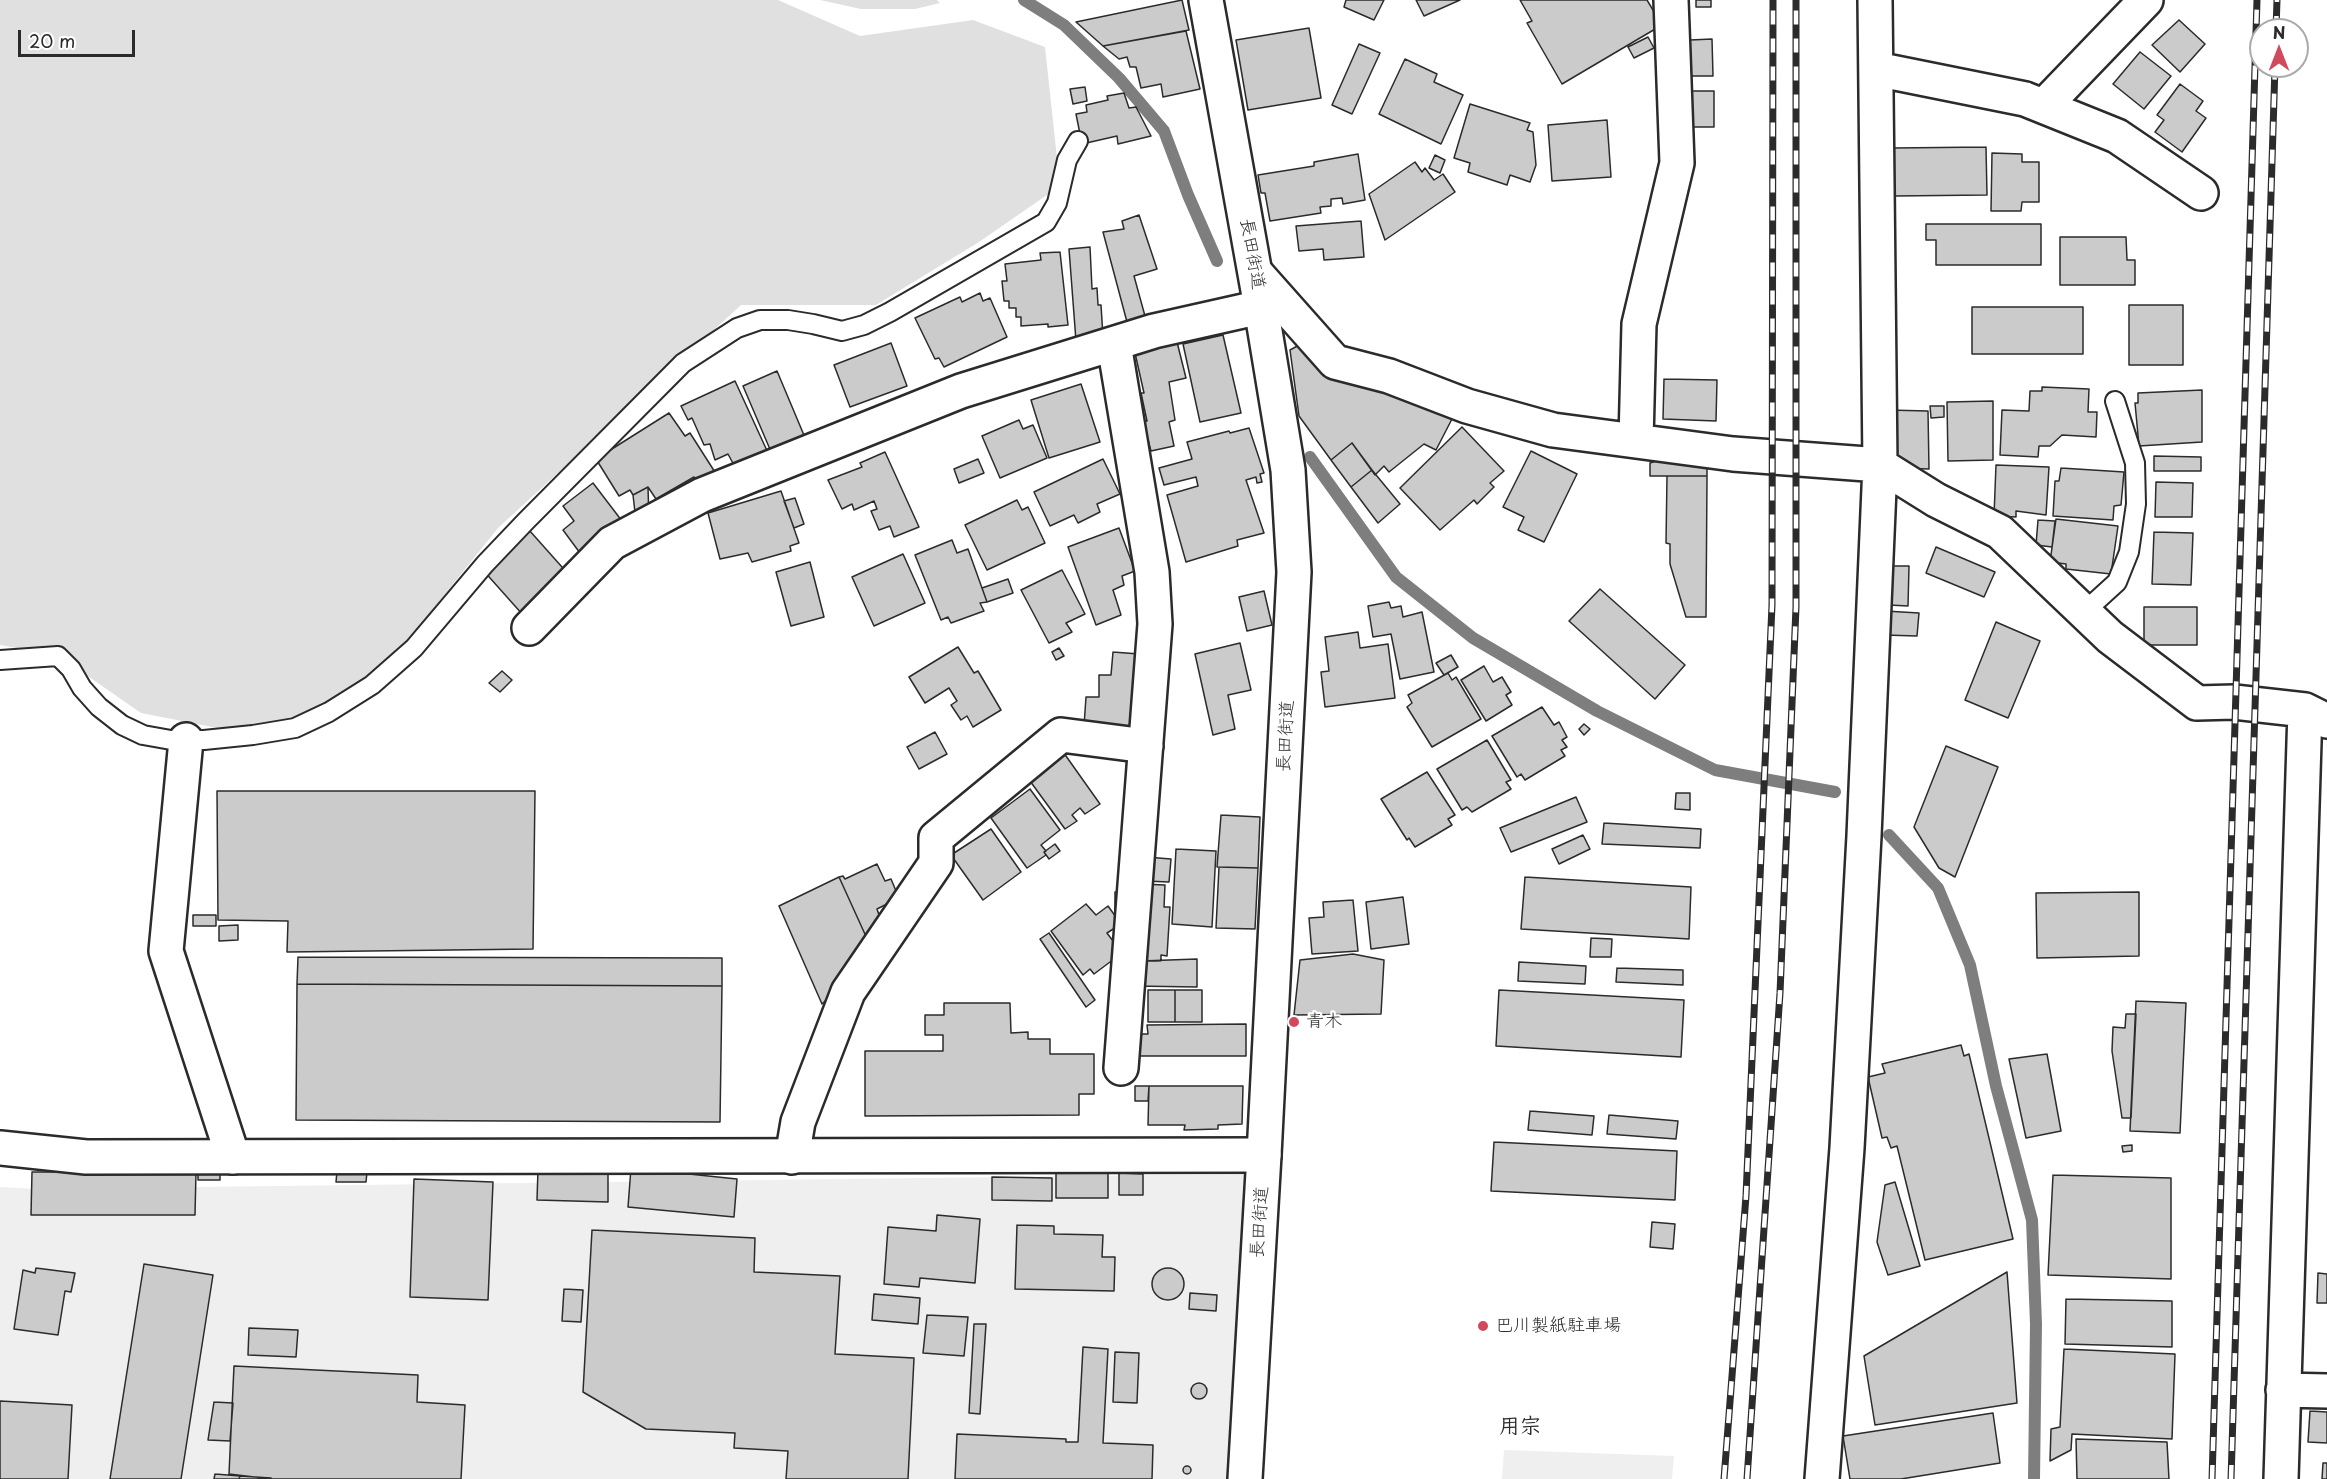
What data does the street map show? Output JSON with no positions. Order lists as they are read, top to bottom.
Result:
{
  "streets": {
    "street": ["長田街道"]
  },
  "districts": ["用宗"],
  "places": ["青木", "巴川製紙駐車場"],
  "scale_bar": "20 m",
  "north": "top"
}
